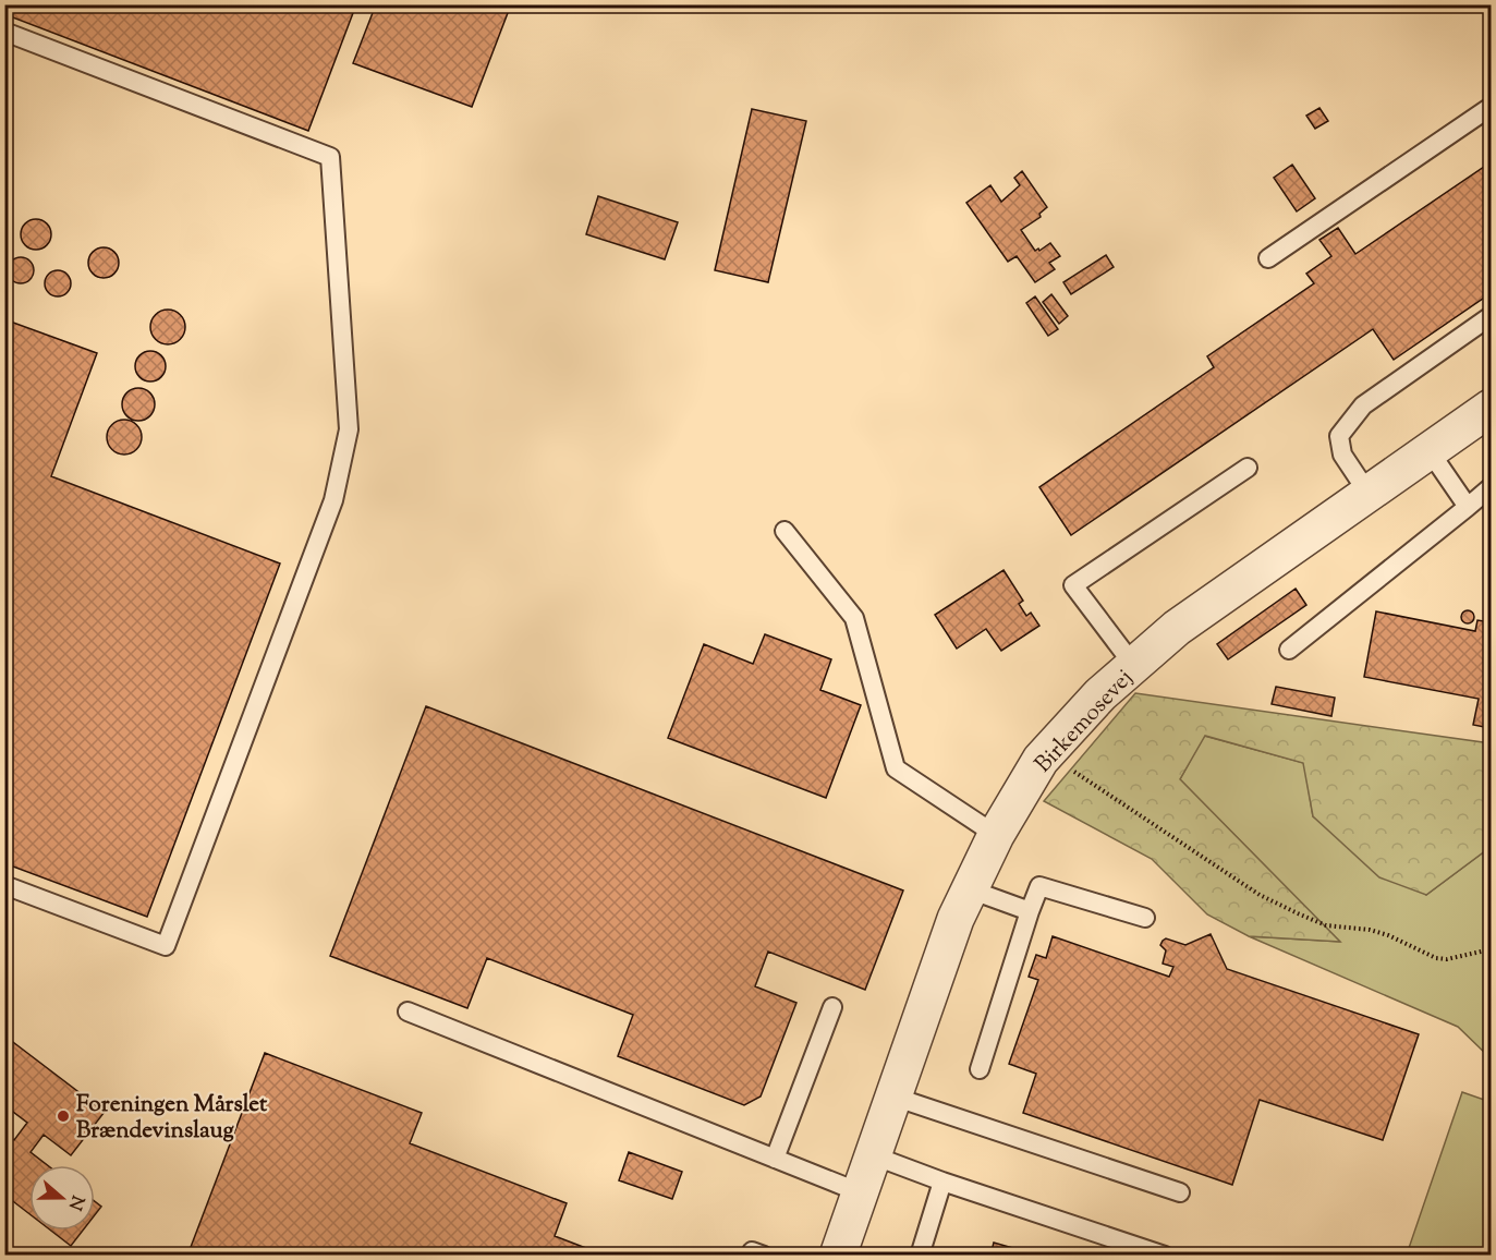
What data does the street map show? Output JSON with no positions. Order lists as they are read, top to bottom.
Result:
{
  "streets": {
    "street": ["Birkemosevej"]
  },
  "places": ["Foreningen Mårslet Brændevinslaug"],
  "north": "right"
}
